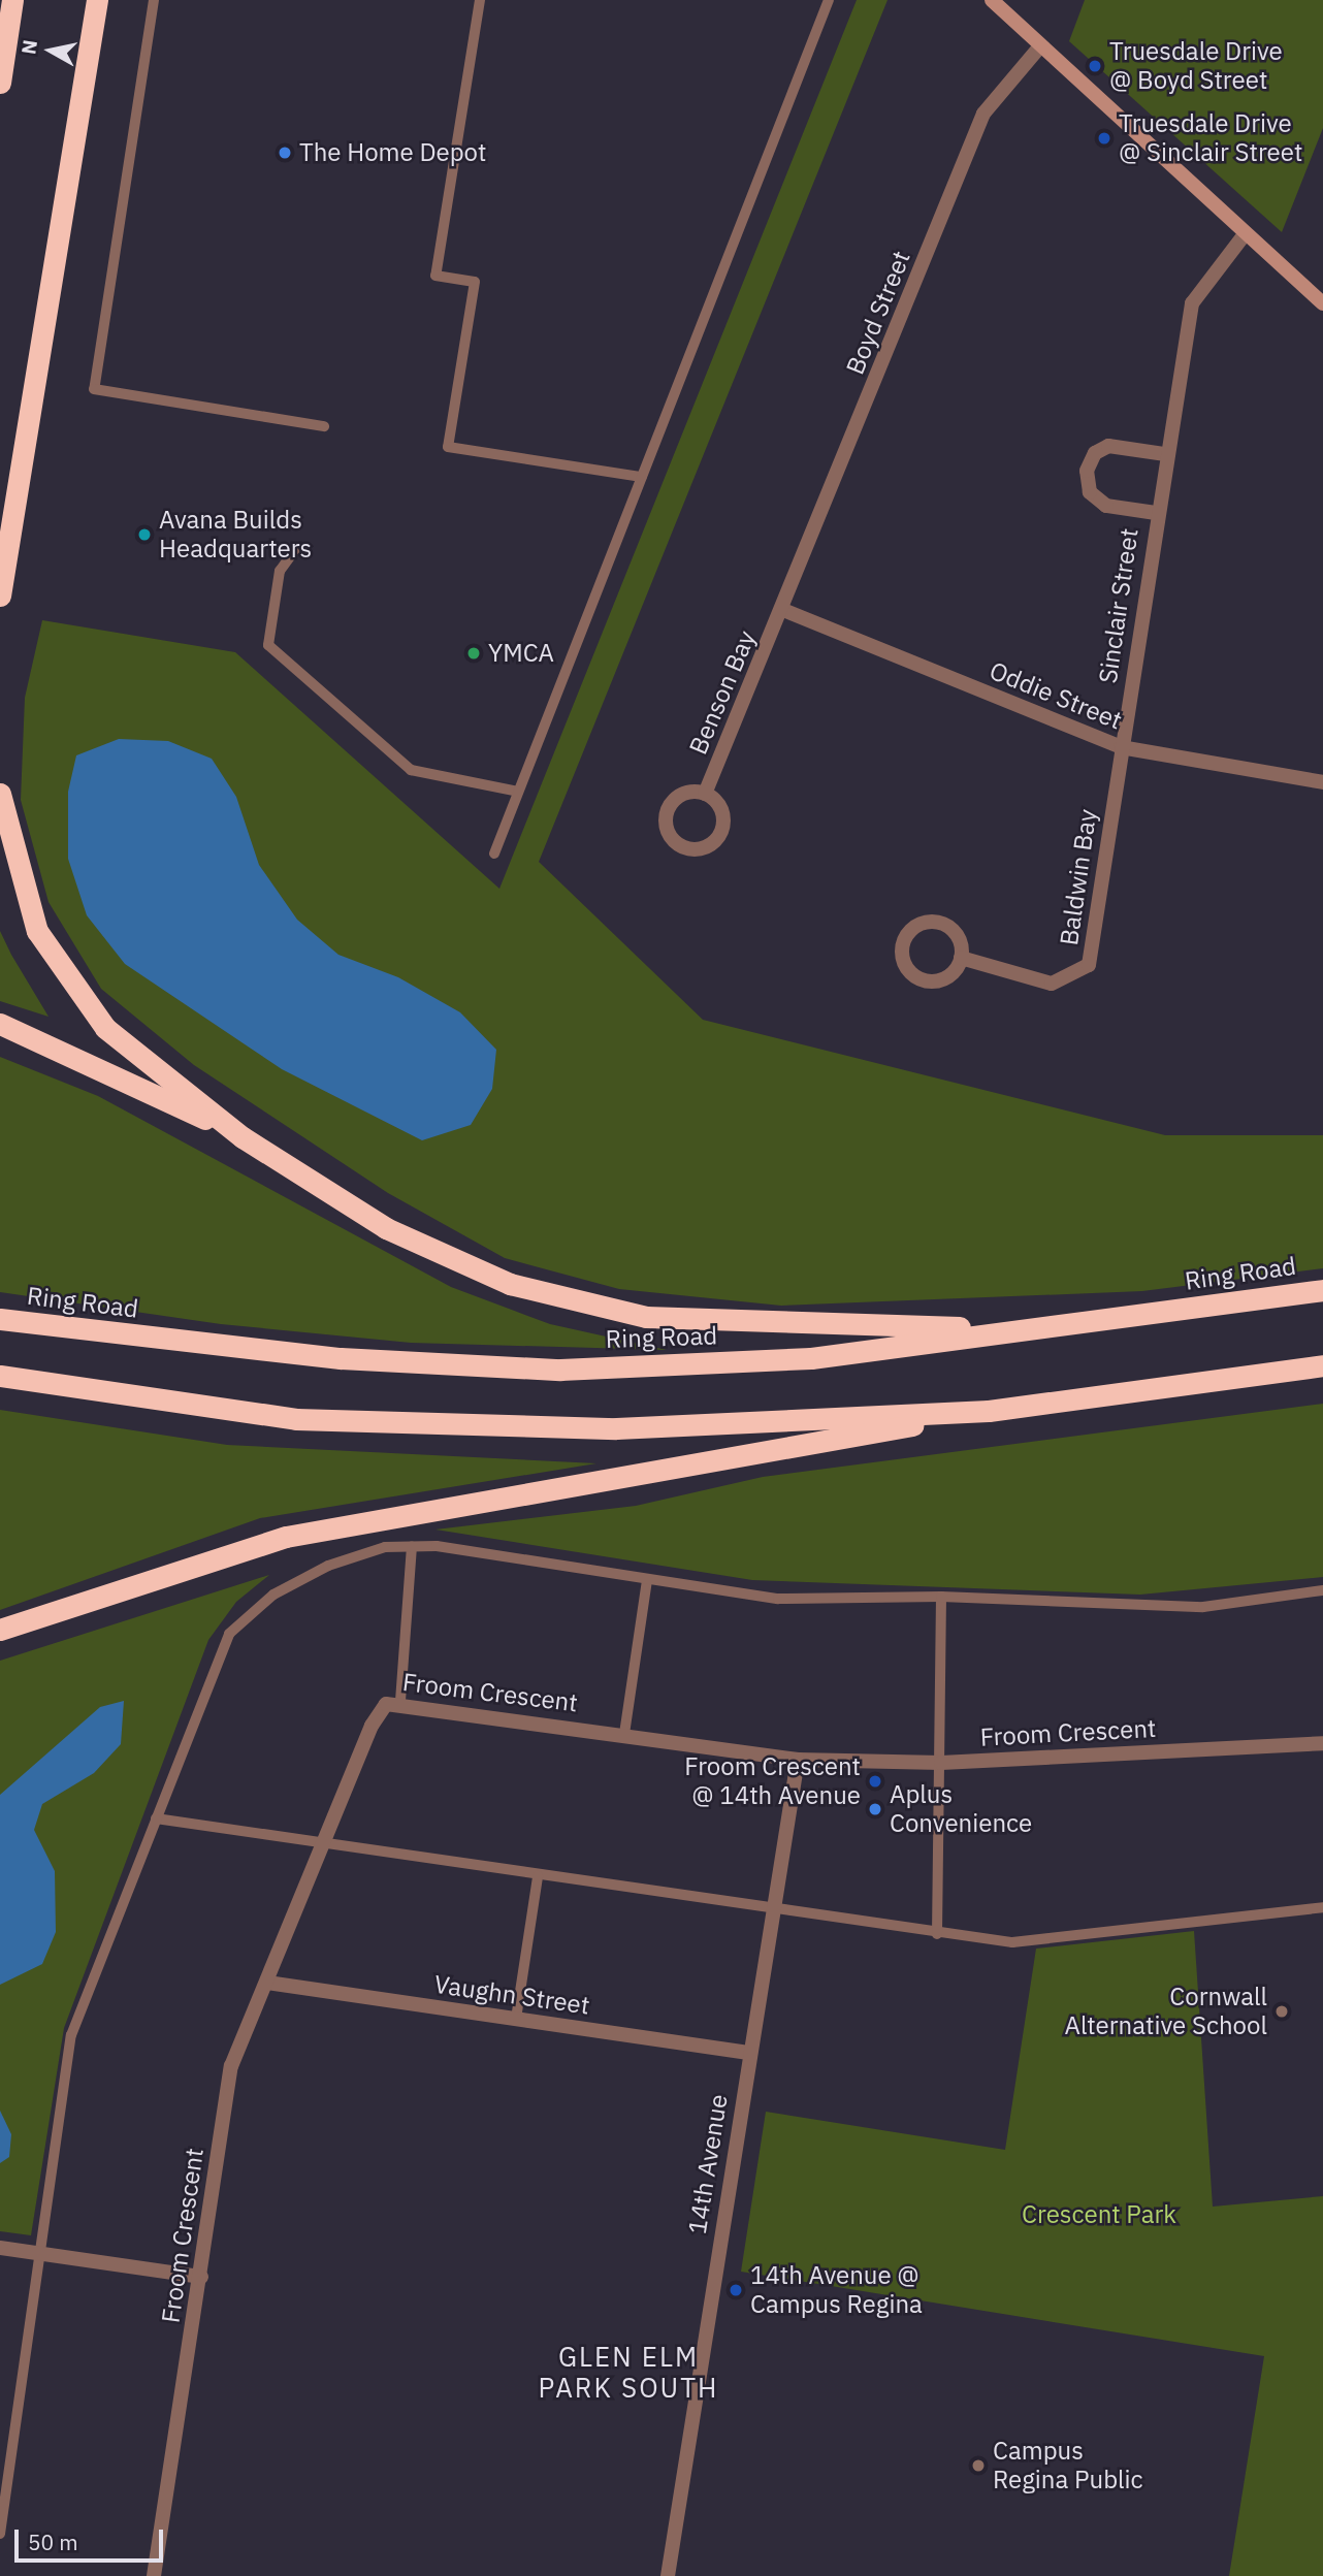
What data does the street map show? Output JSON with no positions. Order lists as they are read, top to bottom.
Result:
{
  "streets": {
    "highway": ["Ring Road"],
    "street": [
      "Boyd Street",
      "Sinclair Street",
      "Benson Bay",
      "Oddie Street",
      "Baldwin Bay",
      "Froom Crescent",
      "Vaughn Street",
      "14th Avenue"
    ]
  },
  "crossings": [
    ["Boyd Street", "Benson Bay"],
    ["Boyd Street", "Oddie Street"],
    ["Sinclair Street", "Oddie Street"],
    ["Sinclair Street", "Baldwin Bay"],
    ["Benson Bay", "Oddie Street"],
    ["Oddie Street", "Baldwin Bay"],
    ["Froom Crescent", "Vaughn Street"],
    ["Froom Crescent", "14th Avenue"],
    ["Vaughn Street", "14th Avenue"]
  ],
  "districts": ["GLEN ELM PARK SOUTH"],
  "parks": ["Crescent Park"],
  "places": [
    "Truesdale Drive @ Boyd Street",
    "Truesdale Drive @ Sinclair Street",
    "The Home Depot",
    "Avana Builds Headquarters",
    "YMCA",
    "Froom Crescent @ 14th Avenue",
    "Aplus Convenience",
    "Cornwall Alternative School",
    "14th Avenue @ Campus Regina",
    "Campus Regina Public"
  ],
  "scale_bar": "50 m",
  "north": "left"
}
